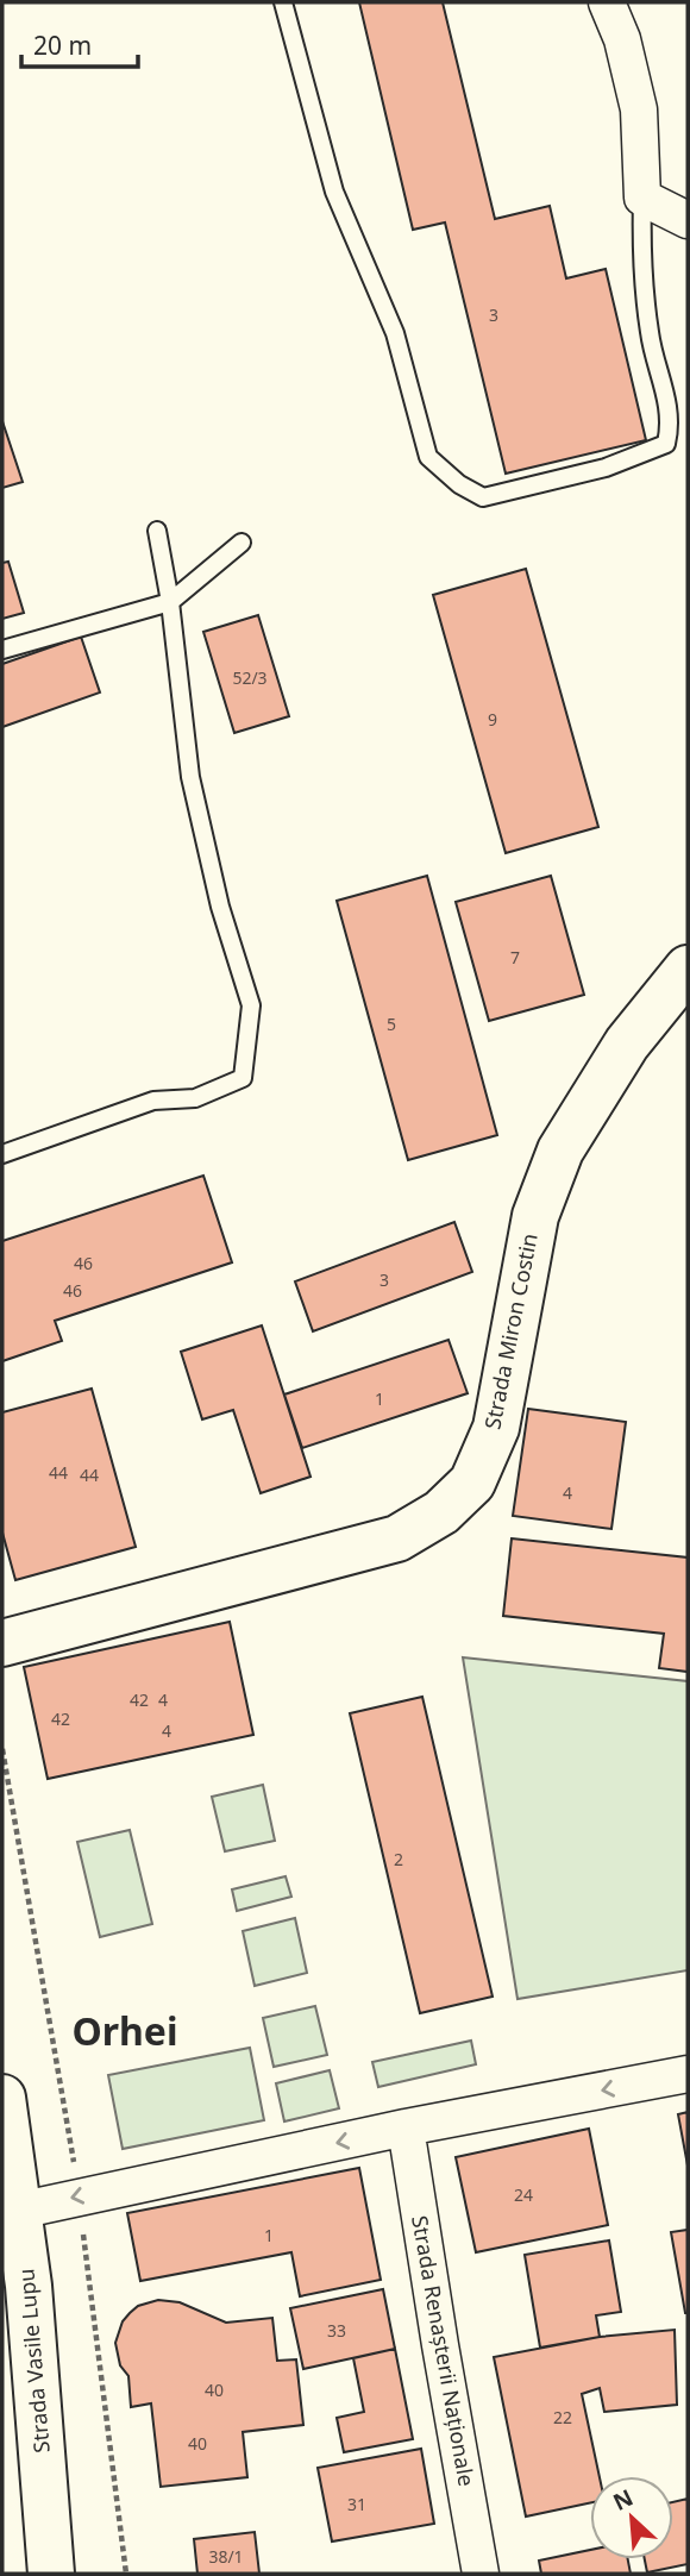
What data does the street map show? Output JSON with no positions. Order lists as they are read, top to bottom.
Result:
{
  "streets": {
    "street": ["Strada Miron Costin", "Strada Renașterii Naționale", "Strada Vasile Lupu"]
  },
  "districts": ["Orhei"],
  "house_numbers": [
    "3",
    "52/3",
    "9",
    "7",
    "5",
    "46",
    "3",
    "46",
    "1",
    "44",
    "44",
    "4",
    "42",
    "4",
    "42",
    "4",
    "2",
    "24",
    "1",
    "33",
    "40",
    "22",
    "40",
    "31",
    "38/1"
  ],
  "scale_bar": "20 m",
  "north": "top left"
}
